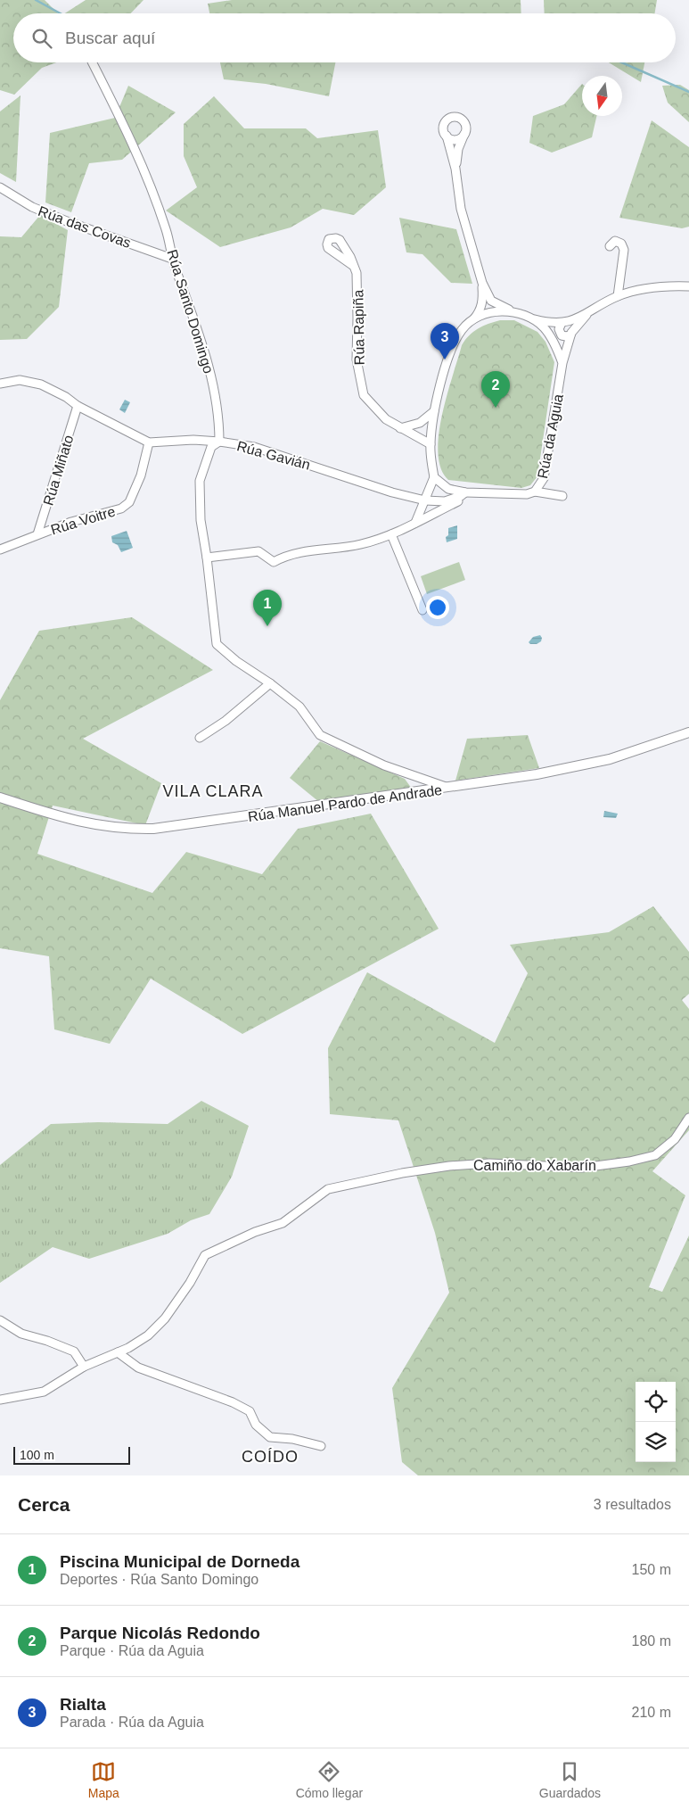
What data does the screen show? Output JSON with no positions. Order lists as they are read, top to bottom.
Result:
{
  "streets": {
    "street": [
      "Rúa das Covas",
      "Rúa Santo Domingo",
      "Rúa Rapiña",
      "Rúa da Aguia",
      "Rúa Gavián",
      "Rúa Miñato",
      "Rúa Voitre",
      "Rúa Manuel Pardo de Andrade",
      "Camiño do Xabarín"
    ]
  },
  "crossings": [
    ["Rúa das Covas", "Rúa Santo Domingo"],
    ["Rúa Santo Domingo", "Rúa Gavián"],
    ["Rúa da Aguia", "Rúa Gavián"],
    ["Rúa Gavián", "Rúa Voitre"],
    ["Rúa Miñato", "Rúa Voitre"]
  ],
  "districts": ["VILA CLARA", "COÍDO"],
  "scale_bar": "100 m",
  "north": "bottom",
  "page": {
    "search": "Buscar aquí",
    "pins": ["3", "2", "1"],
    "scale": "100 m",
    "heading": ["Cerca", "3 resultados"],
    "list": [
      {
        "mark": "1",
        "name": "Piscina Municipal de Dorneda",
        "note": "Deportes · Rúa Santo Domingo",
        "value": "150 m"
      },
      {
        "mark": "2",
        "name": "Parque Nicolás Redondo",
        "note": "Parque · Rúa da Aguia",
        "value": "180 m"
      },
      {
        "mark": "3",
        "name": "Rialta",
        "note": "Parada · Rúa da Aguia",
        "value": "210 m"
      }
    ],
    "nav": ["Mapa", "Cómo llegar", "Guardados"]
  }
}
